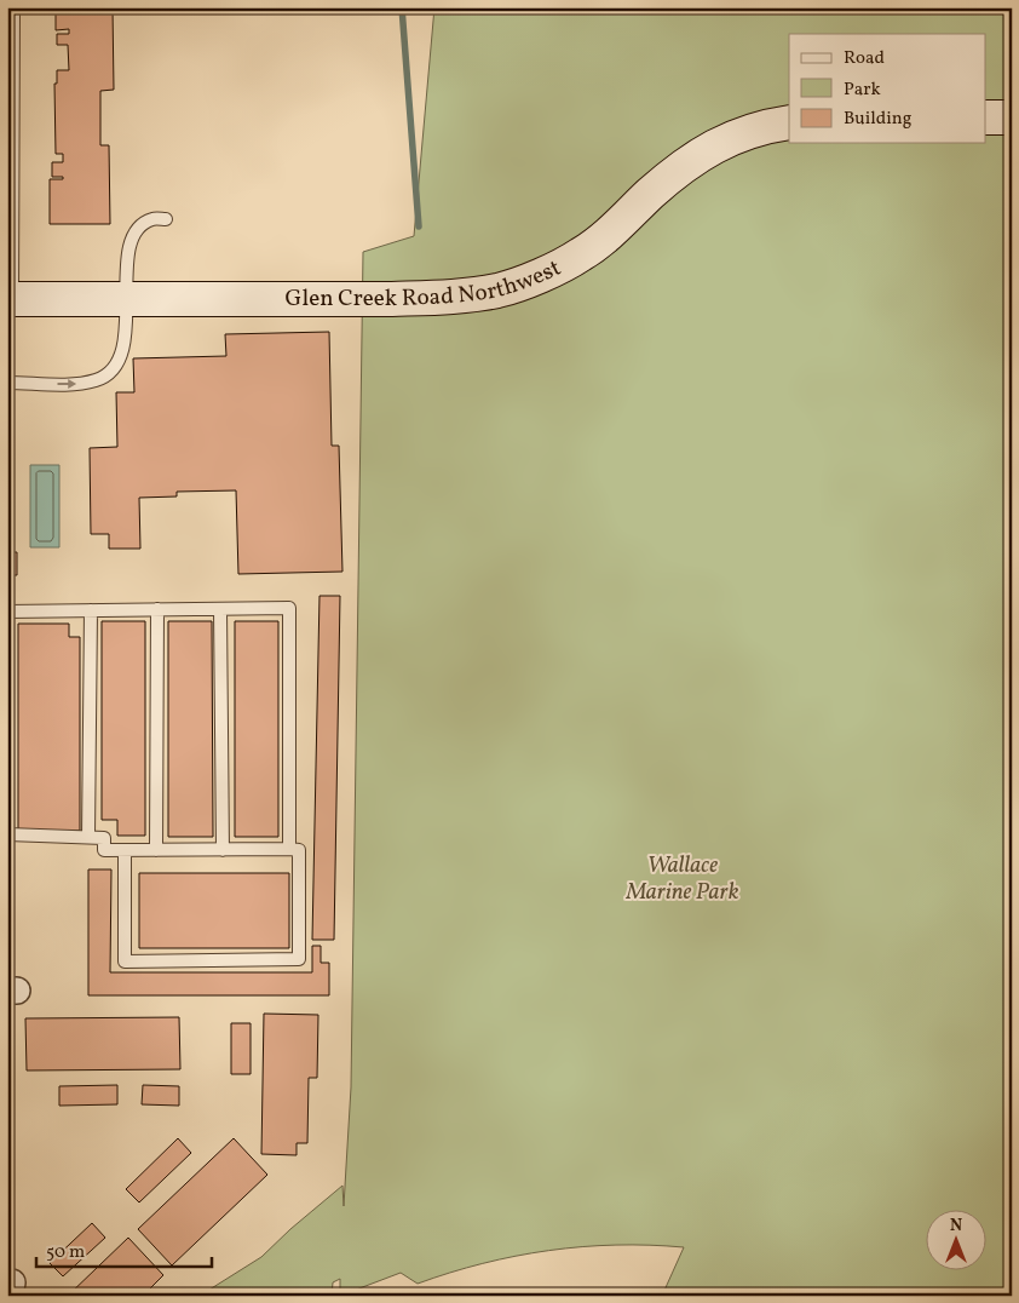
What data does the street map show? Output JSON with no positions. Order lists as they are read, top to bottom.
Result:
{
  "streets": {
    "street": ["Glen Creek Road Northwest"]
  },
  "parks": ["Wallace Marine Park"],
  "legend": ["Road", "Park", "Building"],
  "scale_bar": "50 m",
  "north": "top"
}
